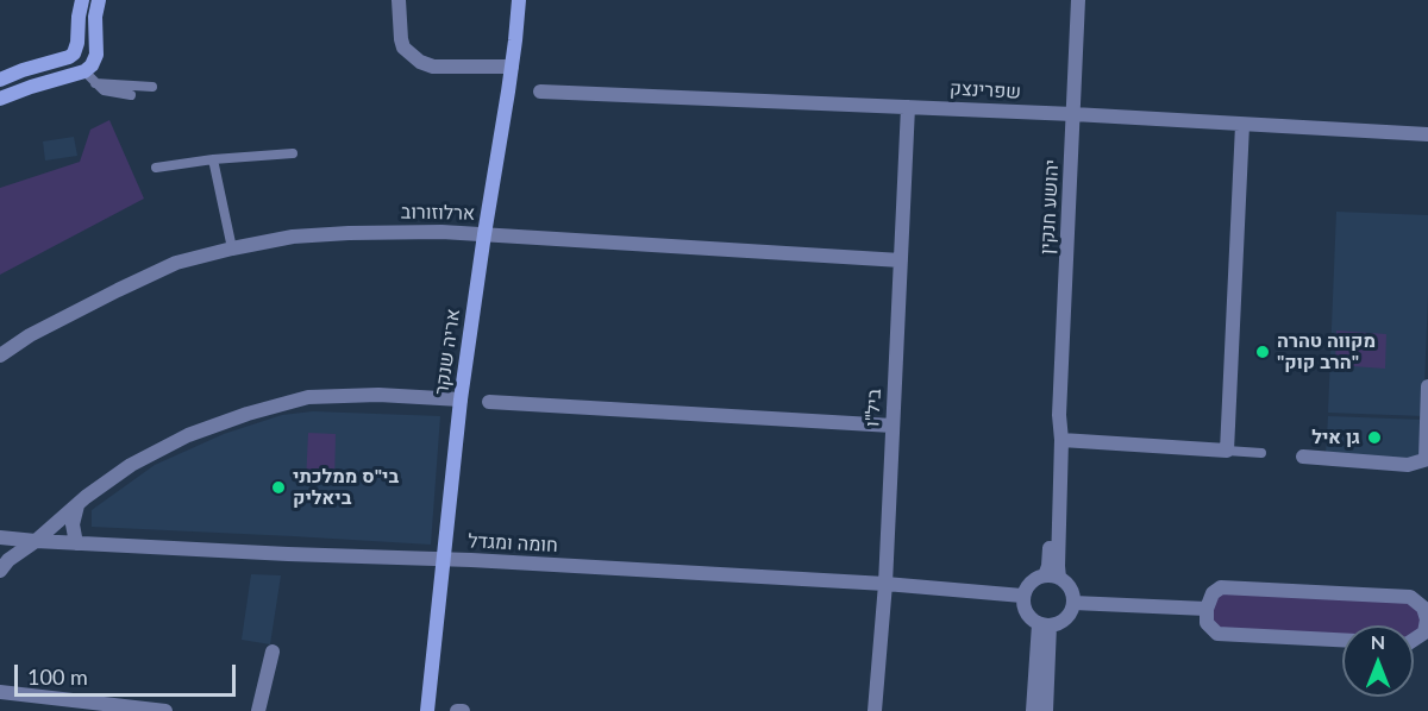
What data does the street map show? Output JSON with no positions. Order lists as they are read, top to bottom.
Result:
{
  "streets": {
    "street": [
      "שפרינצק",
      "יהושע חנקין",
      "ארלוזורוב",
      "אריה שנקר",
      "ביל\"ו",
      "חומה ומגדל"
    ]
  },
  "crossings": [
    ["שפרינצק", "יהושע חנקין"],
    ["שפרינצק", "ביל\"ו"],
    ["יהושע חנקין", "חומה ומגדל"],
    ["ארלוזורוב", "אריה שנקר"],
    ["ארלוזורוב", "ביל\"ו"],
    ["אריה שנקר", "חומה ומגדל"],
    ["ביל\"ו", "חומה ומגדל"]
  ],
  "places": ["מקווה טהרה \"הרב קוק\"", "גן איל", "בי\"ס ממלכתי ביאליק"],
  "scale_bar": "100 m",
  "north": "top"
}
